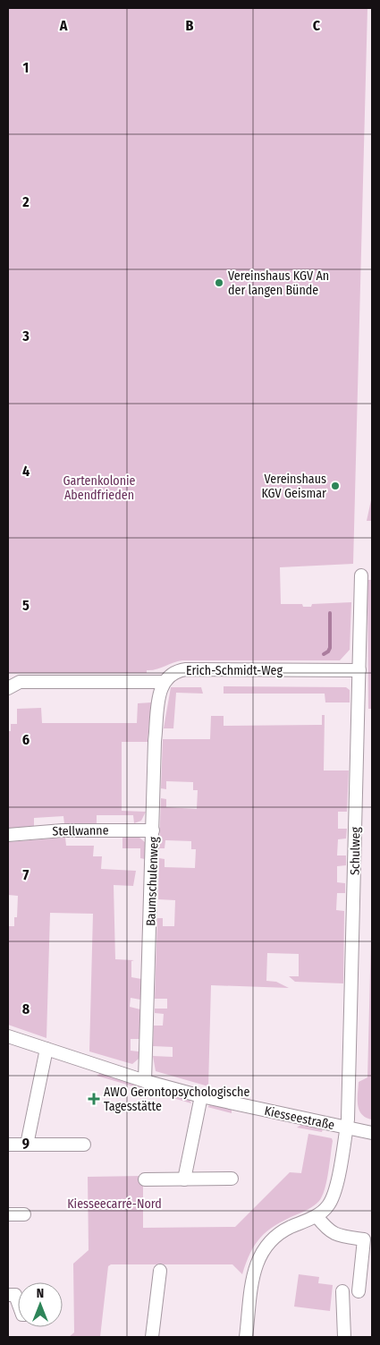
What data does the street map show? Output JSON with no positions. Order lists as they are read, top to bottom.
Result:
{
  "streets": {
    "street": [
      "Erich-Schmidt-Weg",
      "Stellwanne",
      "Schulweg",
      "Baumschulenweg",
      "Kiesseestraße"
    ]
  },
  "crossings": [
    ["Erich-Schmidt-Weg", "Schulweg"],
    ["Erich-Schmidt-Weg", "Baumschulenweg"],
    ["Stellwanne", "Baumschulenweg"],
    ["Schulweg", "Kiesseestraße"],
    ["Baumschulenweg", "Kiesseestraße"]
  ],
  "parks": ["Gartenkolonie Abendfrieden", "Kiesseecarré-Nord"],
  "places": {
    "other": ["Vereinshaus KGV An der langen Bünde", "Vereinshaus KGV Geismar"],
    "health": ["AWO Gerontopsychologische Tagesstätte"]
  },
  "north": "top",
  "grid": {
    "columns": ["A", "B", "C"],
    "rows": [
      "1",
      "2",
      "3",
      "4",
      "5",
      "6",
      "7",
      "8",
      "9"
    ]
  }
}
